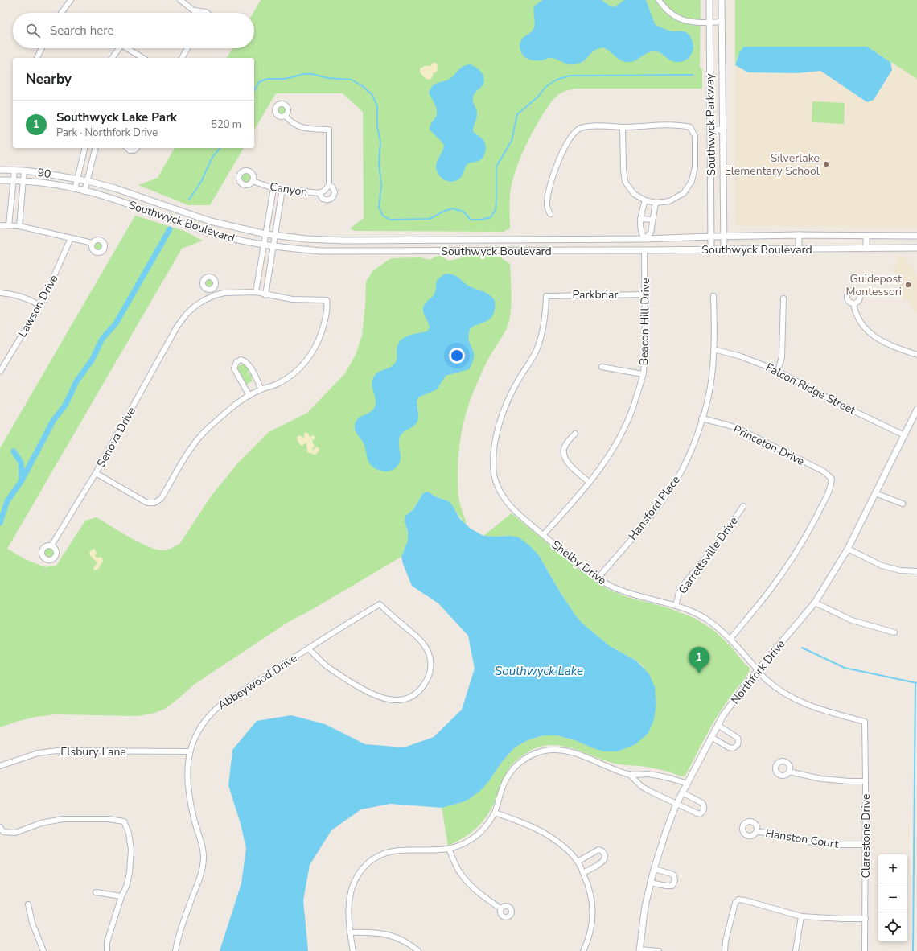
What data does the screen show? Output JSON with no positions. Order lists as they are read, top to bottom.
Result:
{
  "streets": {
    "street": [
      "Southwyck Parkway",
      "90",
      "Canyon",
      "Southwyck Boulevard",
      "Parkbriar",
      "Lawson Drive",
      "Beacon Hill Drive",
      "Falcon Ridge Street",
      "Senova Drive",
      "Princeton Drive",
      "Hansford Place",
      "Garrettsville Drive",
      "Shelby Drive",
      "Northfork Drive",
      "Abbeywood Drive",
      "Elsbury Lane",
      "Clarestone Drive",
      "Hanston Court"
    ]
  },
  "crossings": [
    ["Southwyck Parkway", "Southwyck Boulevard"],
    ["90", "Southwyck Boulevard"],
    ["Southwyck Boulevard", "Beacon Hill Drive"],
    ["Parkbriar", "Beacon Hill Drive"],
    ["Parkbriar", "Shelby Drive"],
    ["Beacon Hill Drive", "Shelby Drive"],
    ["Falcon Ridge Street", "Hansford Place"],
    ["Falcon Ridge Street", "Northfork Drive"],
    ["Princeton Drive", "Hansford Place"],
    ["Princeton Drive", "Shelby Drive"],
    ["Hansford Place", "Shelby Drive"],
    ["Garrettsville Drive", "Shelby Drive"],
    ["Shelby Drive", "Northfork Drive"],
    ["Shelby Drive", "Clarestone Drive"],
    ["Abbeywood Drive", "Elsbury Lane"],
    ["Clarestone Drive", "Hanston Court"]
  ],
  "water": ["Southwyck Lake"],
  "places": ["Silverlake Elementary School", "Guidepost Montessori"],
  "page": {
    "search": "Search here",
    "heading": "Nearby",
    "list": [
      {
        "mark": "1",
        "name": "Southwyck Lake Park",
        "note": "Park · Northfork Drive",
        "value": "520 m"
      }
    ],
    "pins": "1",
    "map_buttons": ["+", "−"]
  }
}
